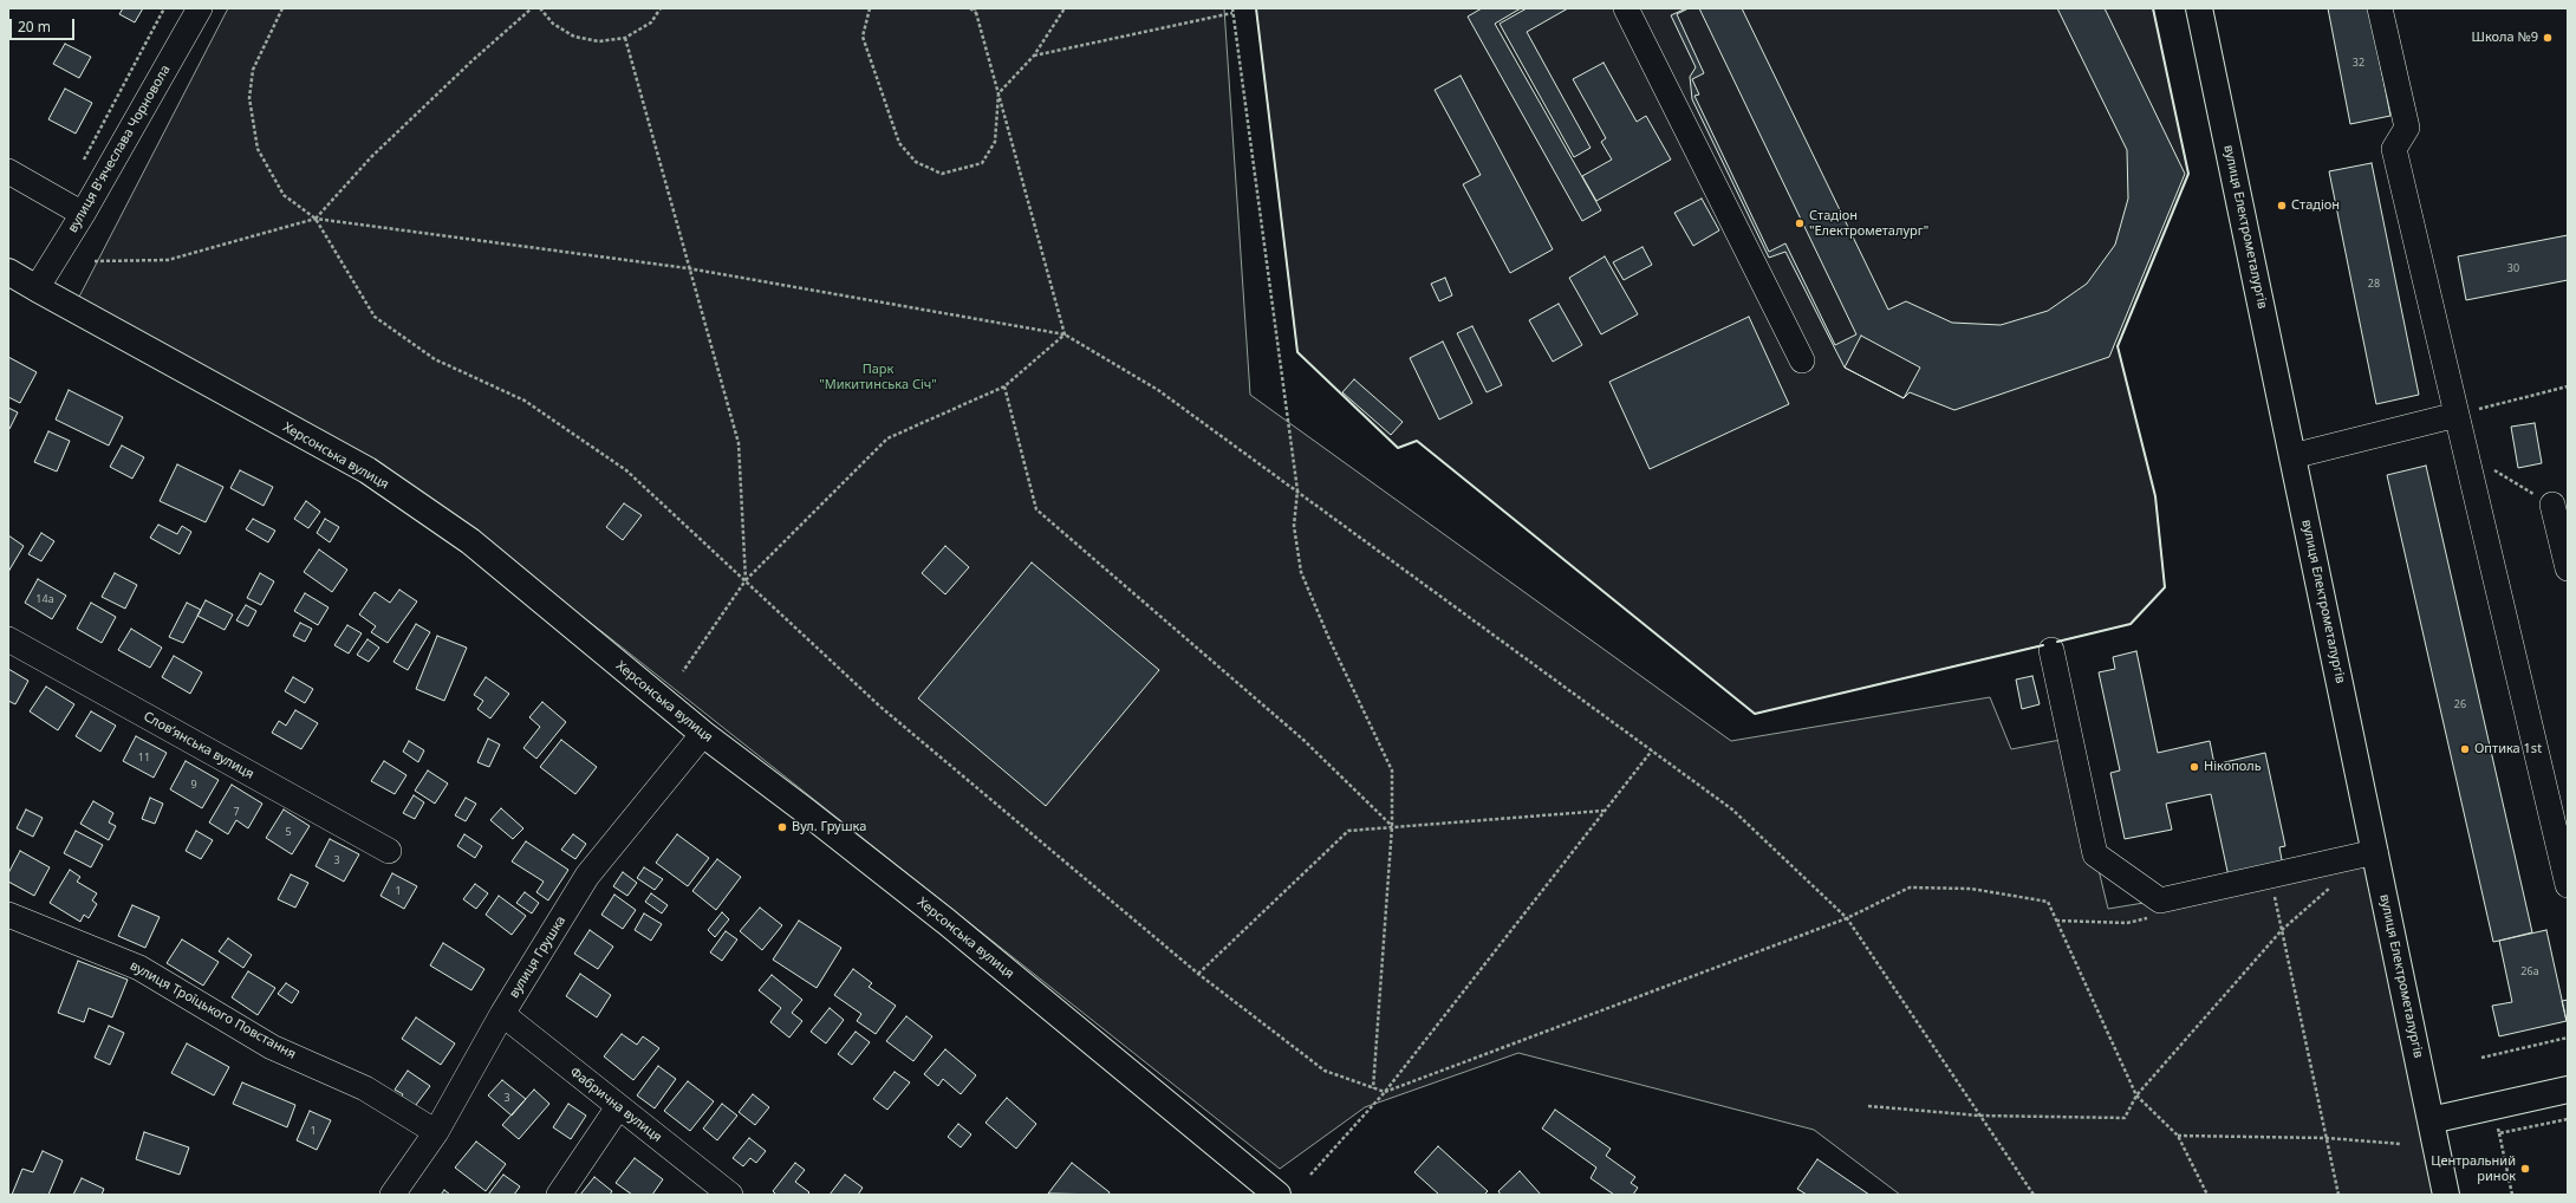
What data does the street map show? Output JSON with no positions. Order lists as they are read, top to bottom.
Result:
{
  "streets": {
    "main road": ["вулиця Електрометалургів", "Херсонська вулиця"],
    "street": [
      "вулиця В'ячеслава Чорновола",
      "Словʼянська вулиця",
      "вулиця Грушка",
      "вулиця Троїцького Повстання",
      "Фабрична вулиця"
    ]
  },
  "crossings": [
    ["вулиця В'ячеслава Чорновола", "Херсонська вулиця"],
    ["Херсонська вулиця", "вулиця Грушка"],
    ["вулиця Грушка", "вулиця Троїцького Повстання"],
    ["вулиця Грушка", "Фабрична вулиця"]
  ],
  "parks": ["Парк \"Микитинська Січ\""],
  "places": [
    "Школа №9",
    "Стадіон",
    "Стадіон \"Електрометалург\"",
    "Оптика 1st",
    "Нікополь",
    "Вул. Грушка",
    "Центральний ринок"
  ],
  "house_numbers": [
    "32",
    "30",
    "28",
    "14а",
    "26",
    "11",
    "9",
    "7",
    "5",
    "3",
    "1",
    "26а",
    "3",
    "1"
  ],
  "scale_bar": "20 m"
}
